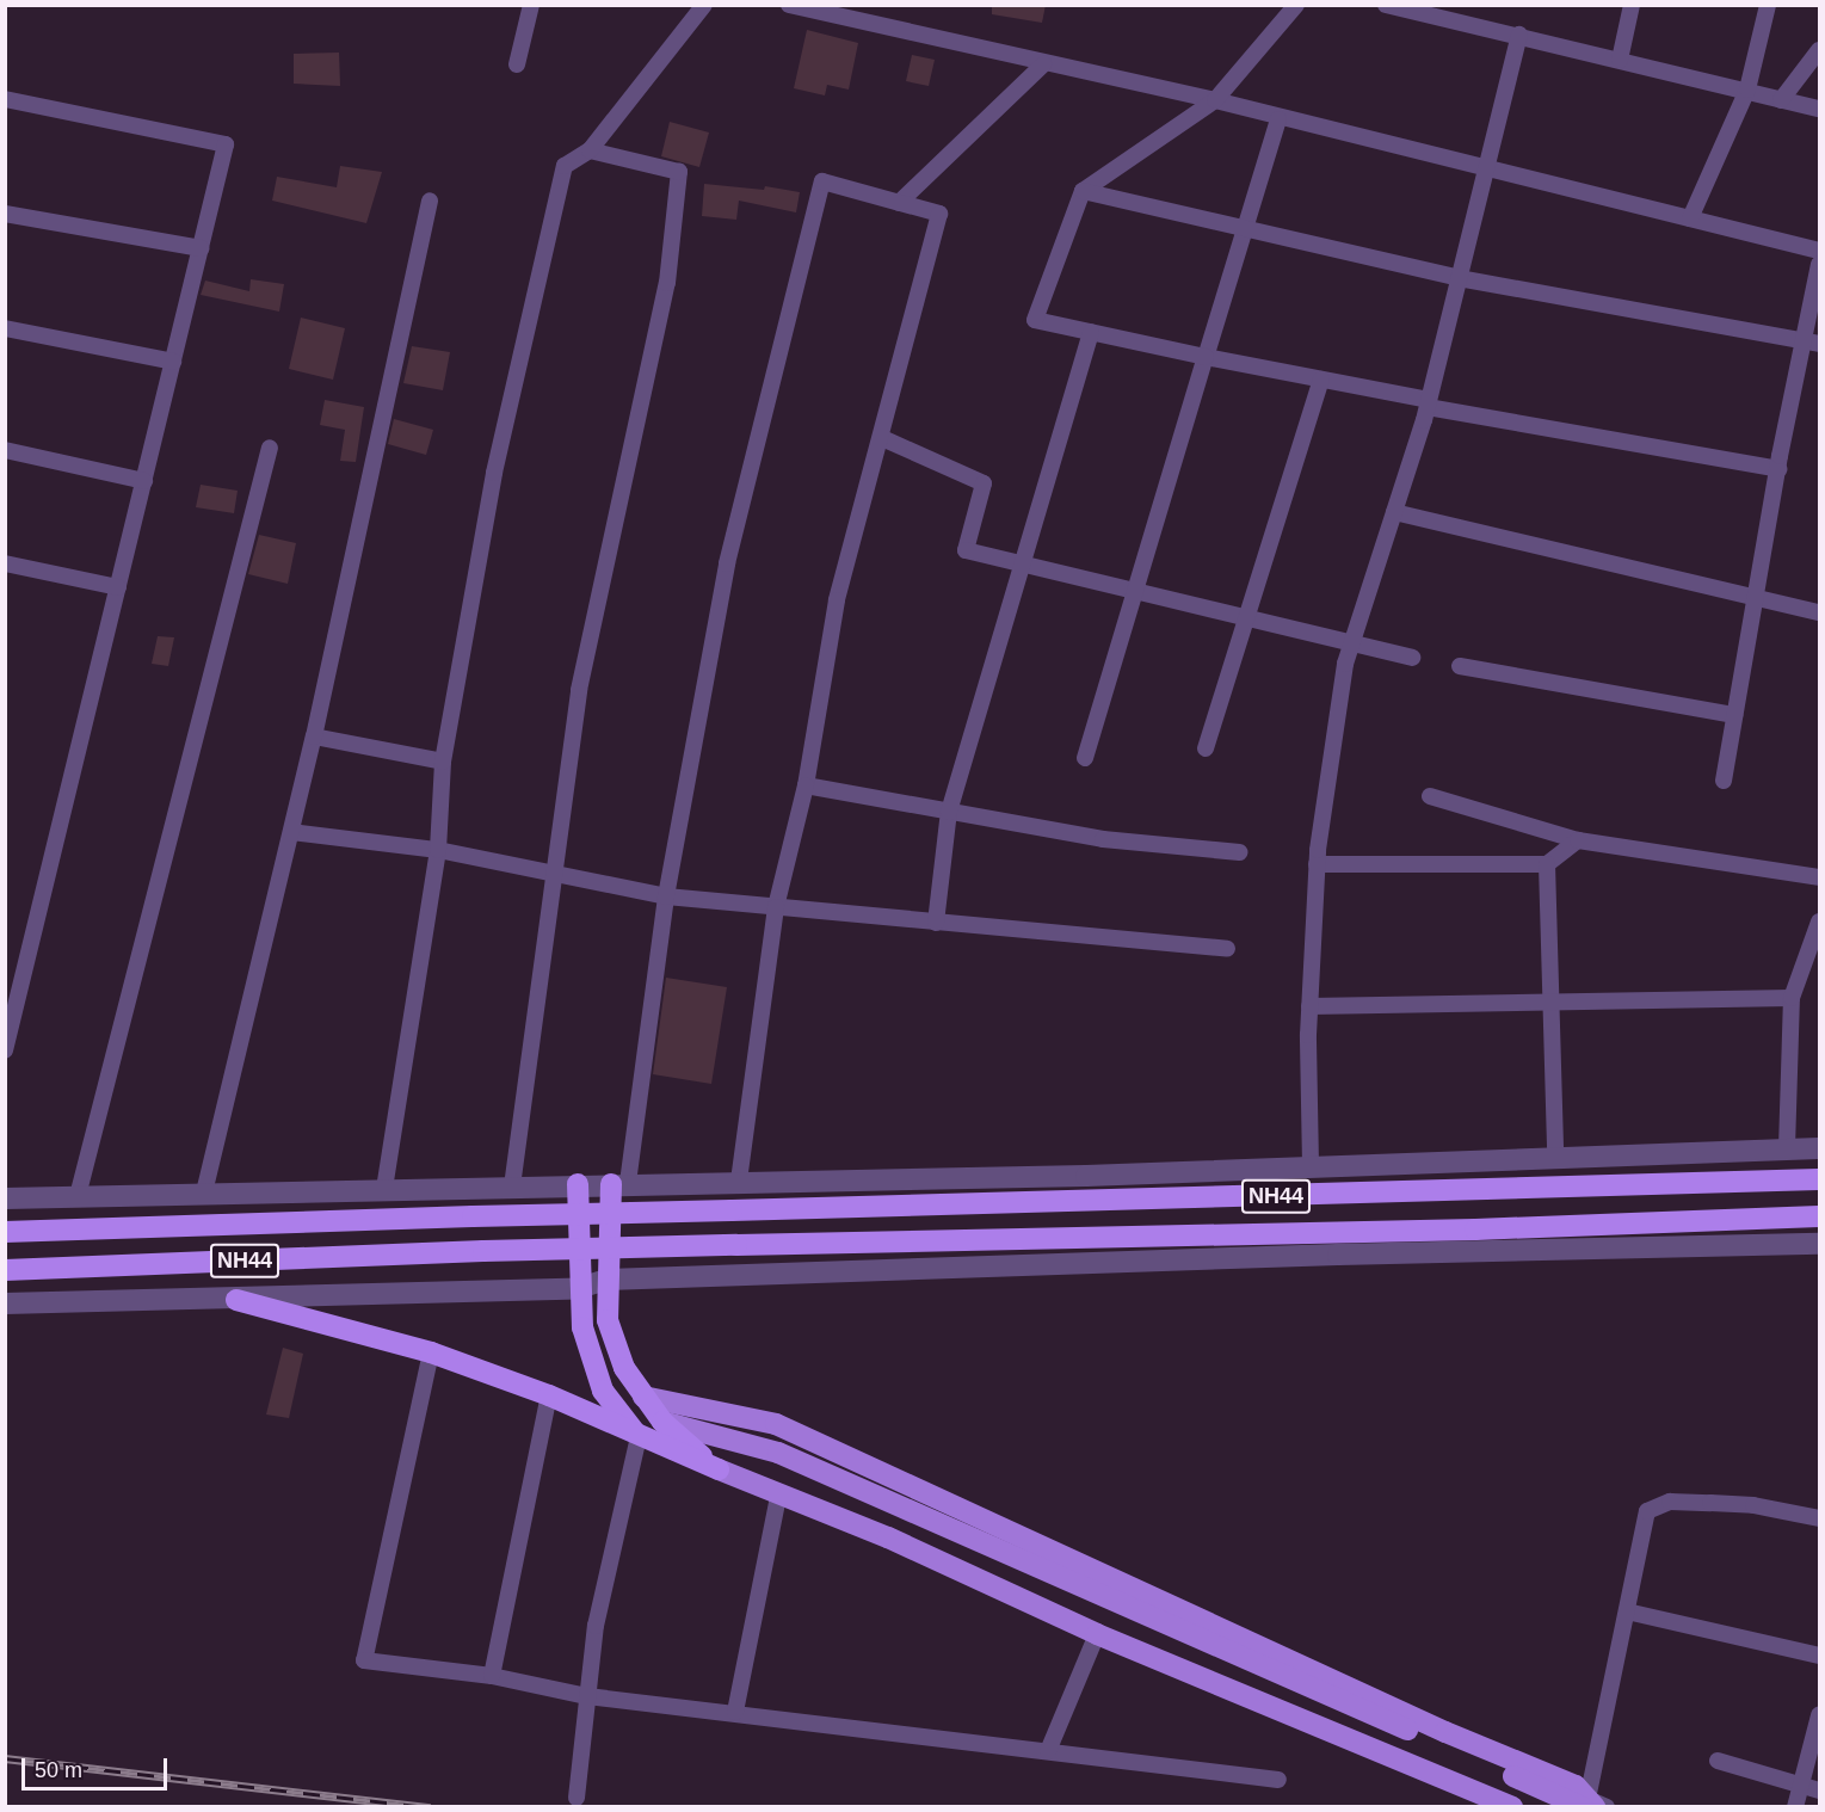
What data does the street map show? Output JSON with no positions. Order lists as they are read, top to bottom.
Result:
{
  "streets": {
    "highway": ["NH44"]
  },
  "scale_bar": "50 m"
}
